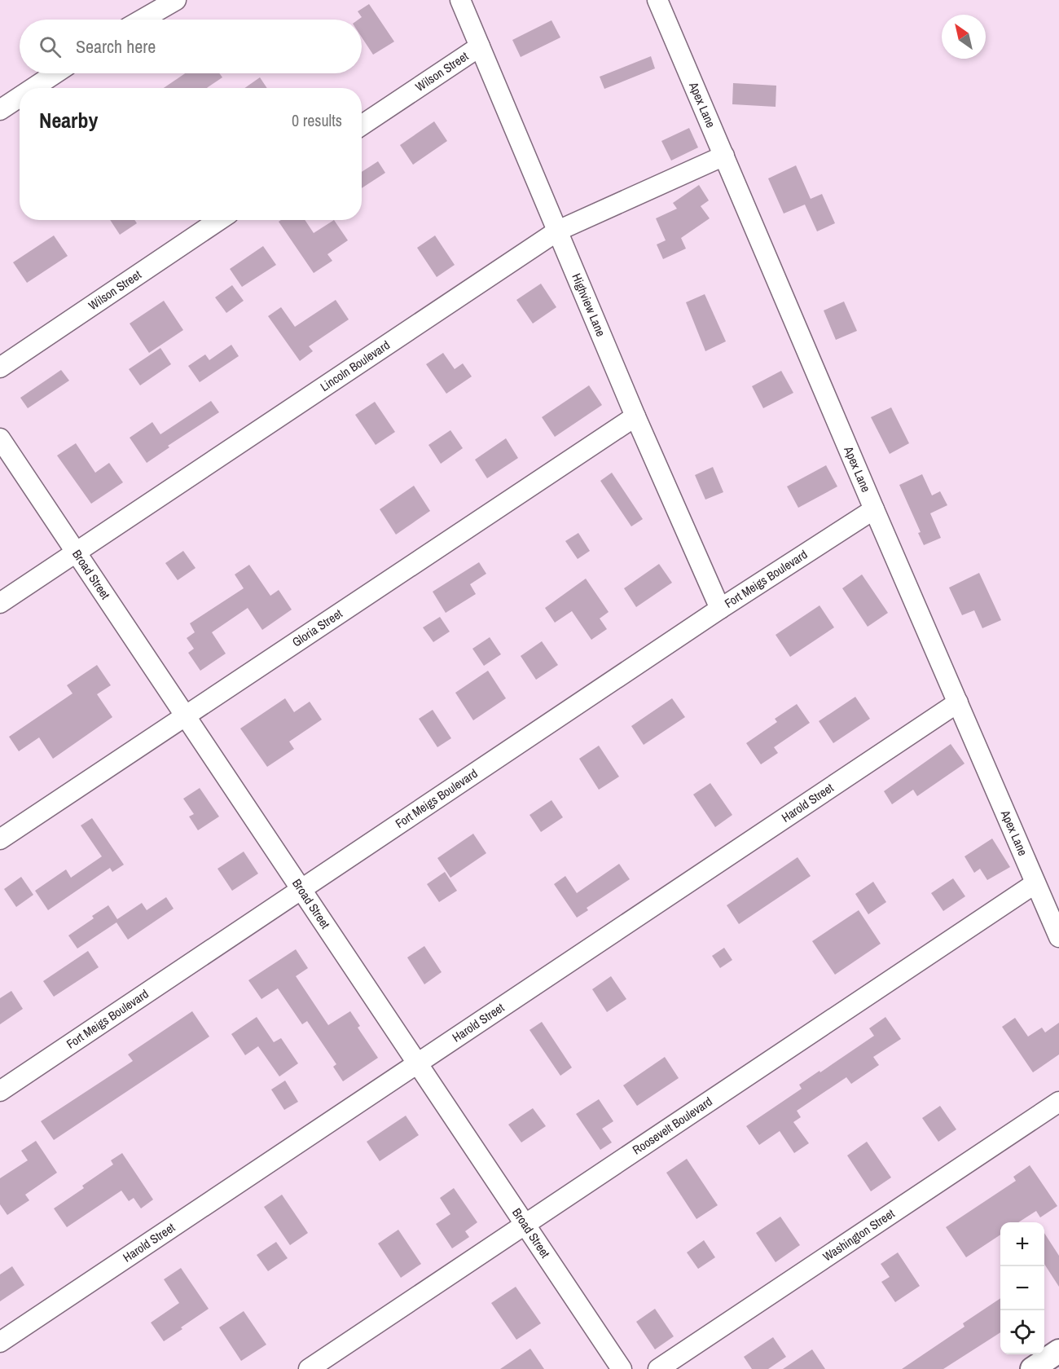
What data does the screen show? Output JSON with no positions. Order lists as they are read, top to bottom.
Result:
{
  "streets": {
    "street": [
      "Wilson Street",
      "Apex Lane",
      "Highview Lane",
      "Lincoln Boulevard",
      "Broad Street",
      "Fort Meigs Boulevard",
      "Gloria Street",
      "Harold Street",
      "Roosevelt Boulevard",
      "Washington Street"
    ]
  },
  "crossings": [
    ["Wilson Street", "Highview Lane"],
    ["Apex Lane", "Lincoln Boulevard"],
    ["Apex Lane", "Fort Meigs Boulevard"],
    ["Apex Lane", "Harold Street"],
    ["Apex Lane", "Roosevelt Boulevard"],
    ["Highview Lane", "Lincoln Boulevard"],
    ["Highview Lane", "Fort Meigs Boulevard"],
    ["Highview Lane", "Gloria Street"],
    ["Lincoln Boulevard", "Broad Street"],
    ["Broad Street", "Fort Meigs Boulevard"],
    ["Broad Street", "Gloria Street"],
    ["Broad Street", "Harold Street"],
    ["Broad Street", "Roosevelt Boulevard"]
  ],
  "north": "top left",
  "page": {
    "search": "Search here",
    "heading": ["Nearby", "0 results"],
    "map_buttons": ["+", "−"]
  }
}
